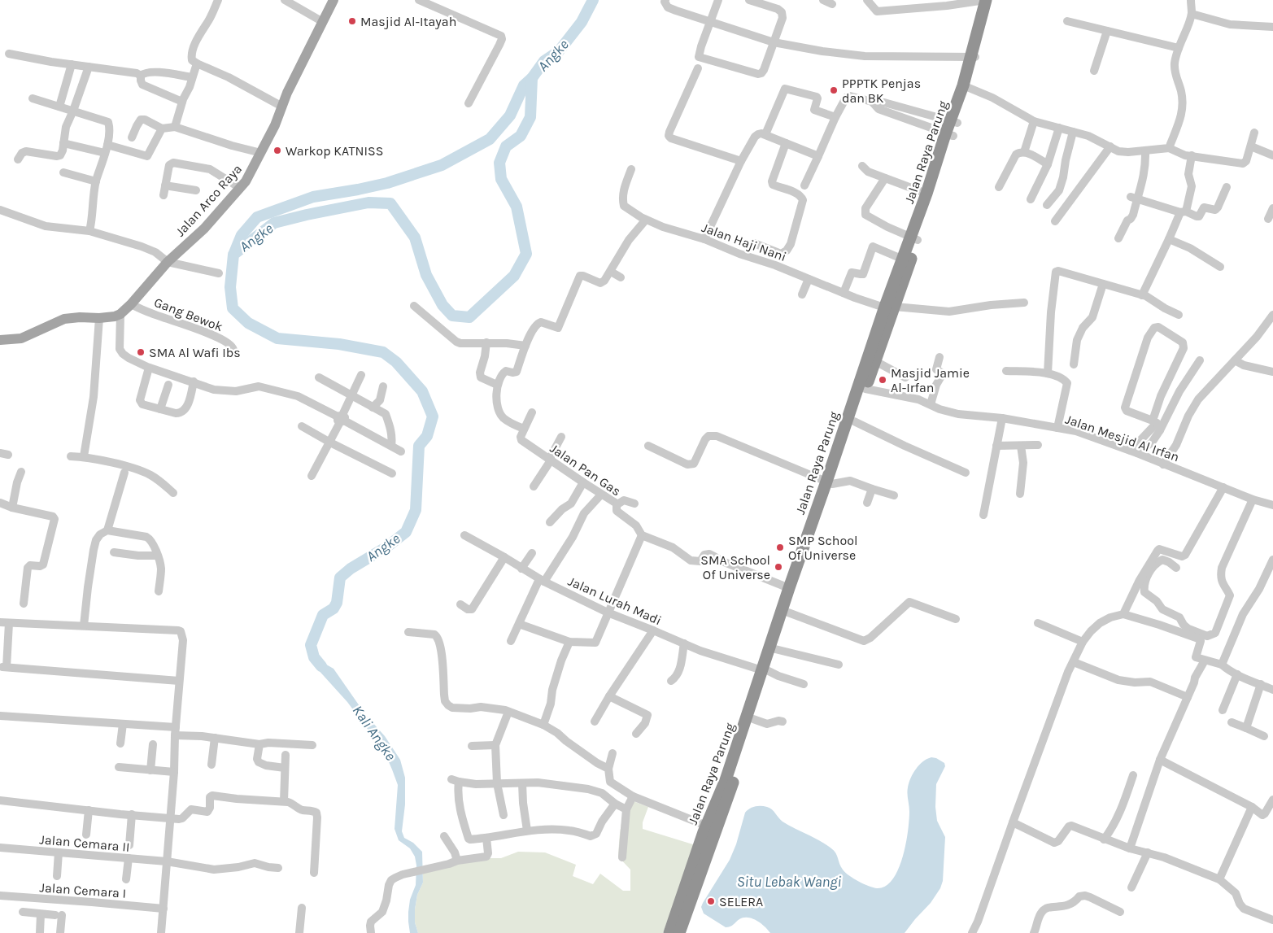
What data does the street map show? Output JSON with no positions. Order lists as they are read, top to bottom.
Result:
{
  "streets": {
    "highway": ["Jalan Raya Parung"],
    "main road": ["Jalan Arco Raya"],
    "street": [
      "Jalan Haji Nani",
      "Gang Bewok",
      "Jalan Mesjid Al Irfan",
      "Jalan Pan Gas",
      "Jalan Lurah Madi",
      "Jalan Cemara II",
      "Jalan Cemara I"
    ]
  },
  "crossings": [
    ["Jalan Raya Parung", "Jalan Haji Nani"],
    ["Jalan Raya Parung", "Jalan Mesjid Al Irfan"],
    ["Jalan Raya Parung", "Jalan Pan Gas"],
    ["Jalan Raya Parung", "Jalan Lurah Madi"],
    ["Jalan Arco Raya", "Gang Bewok"]
  ],
  "water": ["Angke", "Kali Angke", "Situ Lebak Wangi"],
  "places": [
    "Masjid Al-Itayah",
    "PPPTK Penjas dan BK",
    "Warkop KATNISS",
    "SMA Al Wafi Ibs",
    "Masjid Jamie Al-Irfan",
    "SMP School Of Universe",
    "SMA School Of Universe",
    "SELERA"
  ]
}
